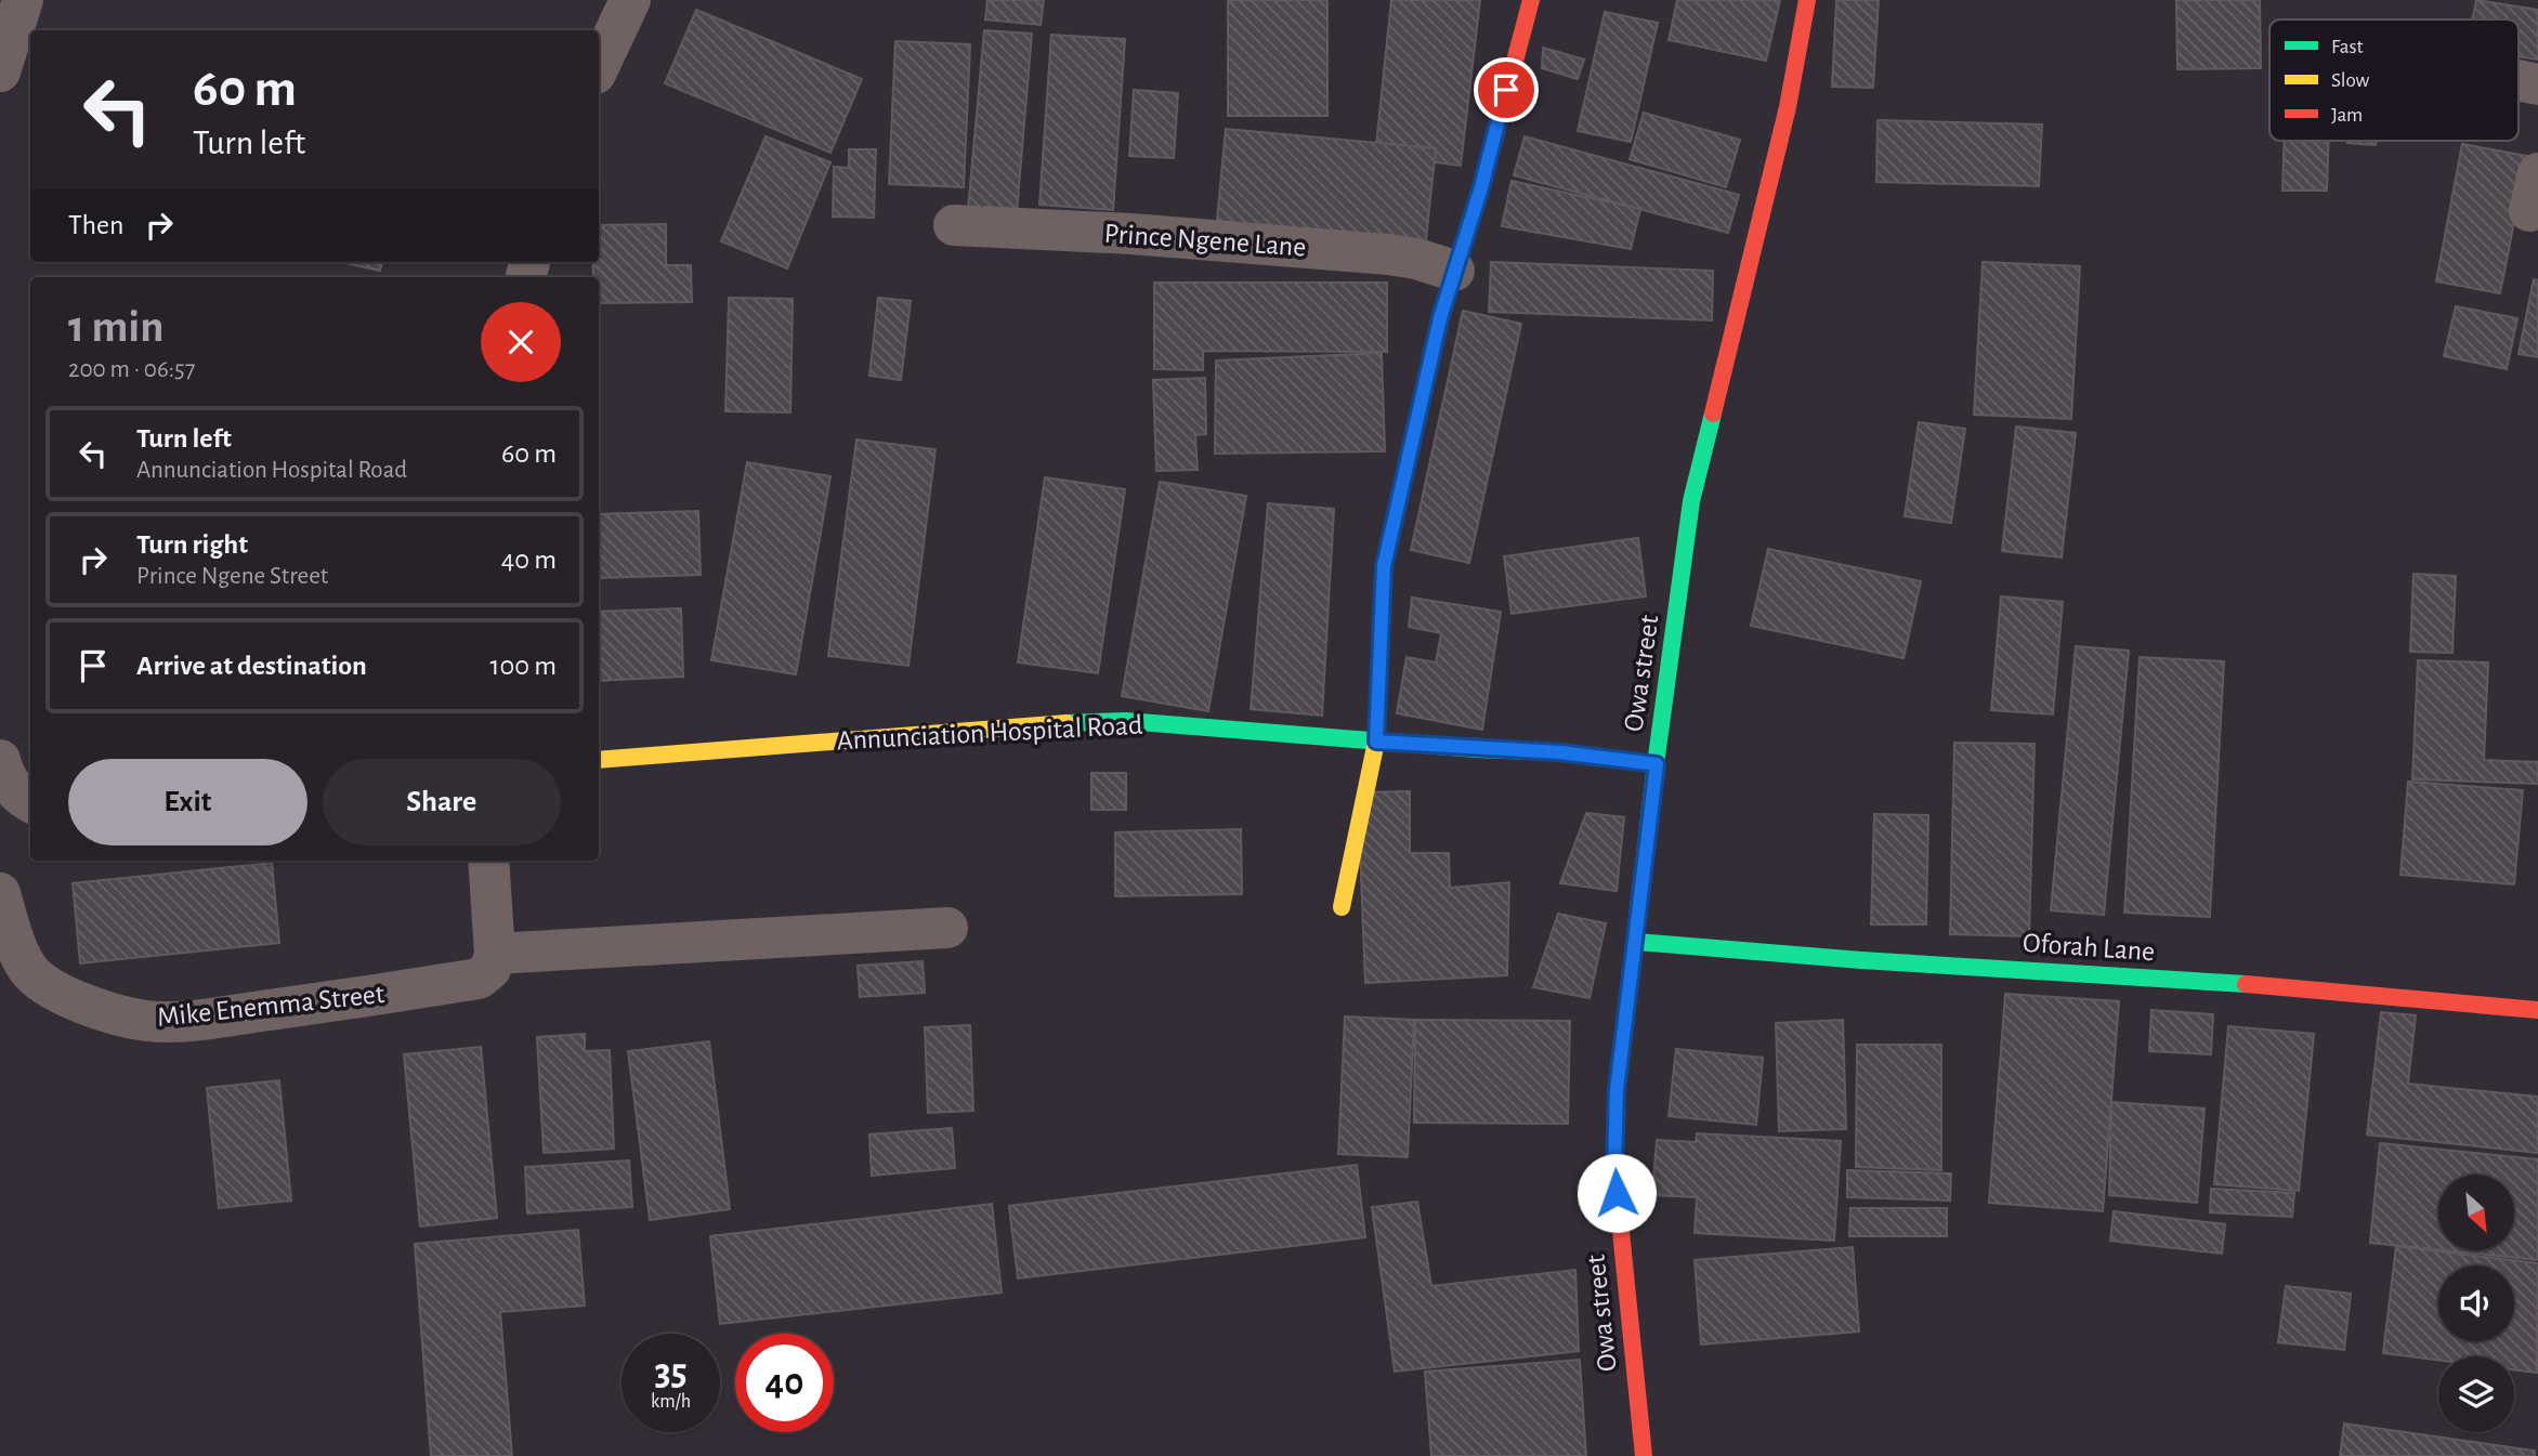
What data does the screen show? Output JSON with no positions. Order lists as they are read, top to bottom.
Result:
{
  "streets": {
    "street": [
      "Prince Ngene Lane",
      "Owa street",
      "Annunciation Hospital Road",
      "Oforah Lane",
      "Mike Enemma Street"
    ]
  },
  "crossings": [
    ["Owa street", "Annunciation Hospital Road"],
    ["Owa street", "Oforah Lane"]
  ],
  "legend": ["Fast", "Slow", "Jam"],
  "north": "bottom right",
  "page": {
    "turn": ["60 m", "Turn left"],
    "then": "Then",
    "heading": ["1 min", "200 m · 06:57"],
    "list": [
      {
        "name": "Turn left",
        "note": "Annunciation Hospital Road",
        "value": "60 m"
      },
      {
        "name": "Turn right",
        "note": "Prince Ngene Street",
        "value": "40 m"
      },
      {
        "name": "Arrive at destination",
        "value": "100 m"
      }
    ],
    "buttons": ["Exit", "Share"],
    "speed": "35 km/h",
    "limit": "40"
  }
}
